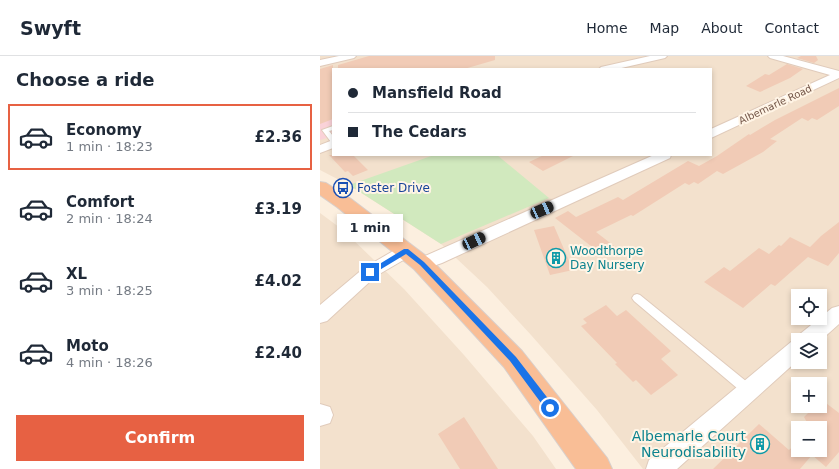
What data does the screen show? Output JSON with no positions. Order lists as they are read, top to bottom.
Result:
{
  "streets": {
    "street": ["Albemarle Road"]
  },
  "places": {
    "bus stop": ["Foster Drive"],
    "building": ["Woodthorpe Day Nursery", "Albemarle Court Neurodisability"]
  },
  "page": {
    "header": "Swyft",
    "nav": [
      "Home",
      "Map",
      "About",
      "Contact"
    ],
    "heading": "Choose a ride",
    "banner": ["Mansfield Road", "The Cedars"],
    "list": [
      {
        "name": "Economy",
        "note": "1 min · 18:23",
        "value": "£2.36"
      },
      {
        "name": "Comfort",
        "note": "2 min · 18:24",
        "value": "£3.19"
      },
      {
        "name": "XL",
        "note": "3 min · 18:25",
        "value": "£4.02"
      },
      {
        "name": "Moto",
        "note": "4 min · 18:26",
        "value": "£2.40"
      }
    ],
    "bubble": "1 min",
    "map_buttons": ["+", "−"],
    "buttons": "Confirm"
  }
}
